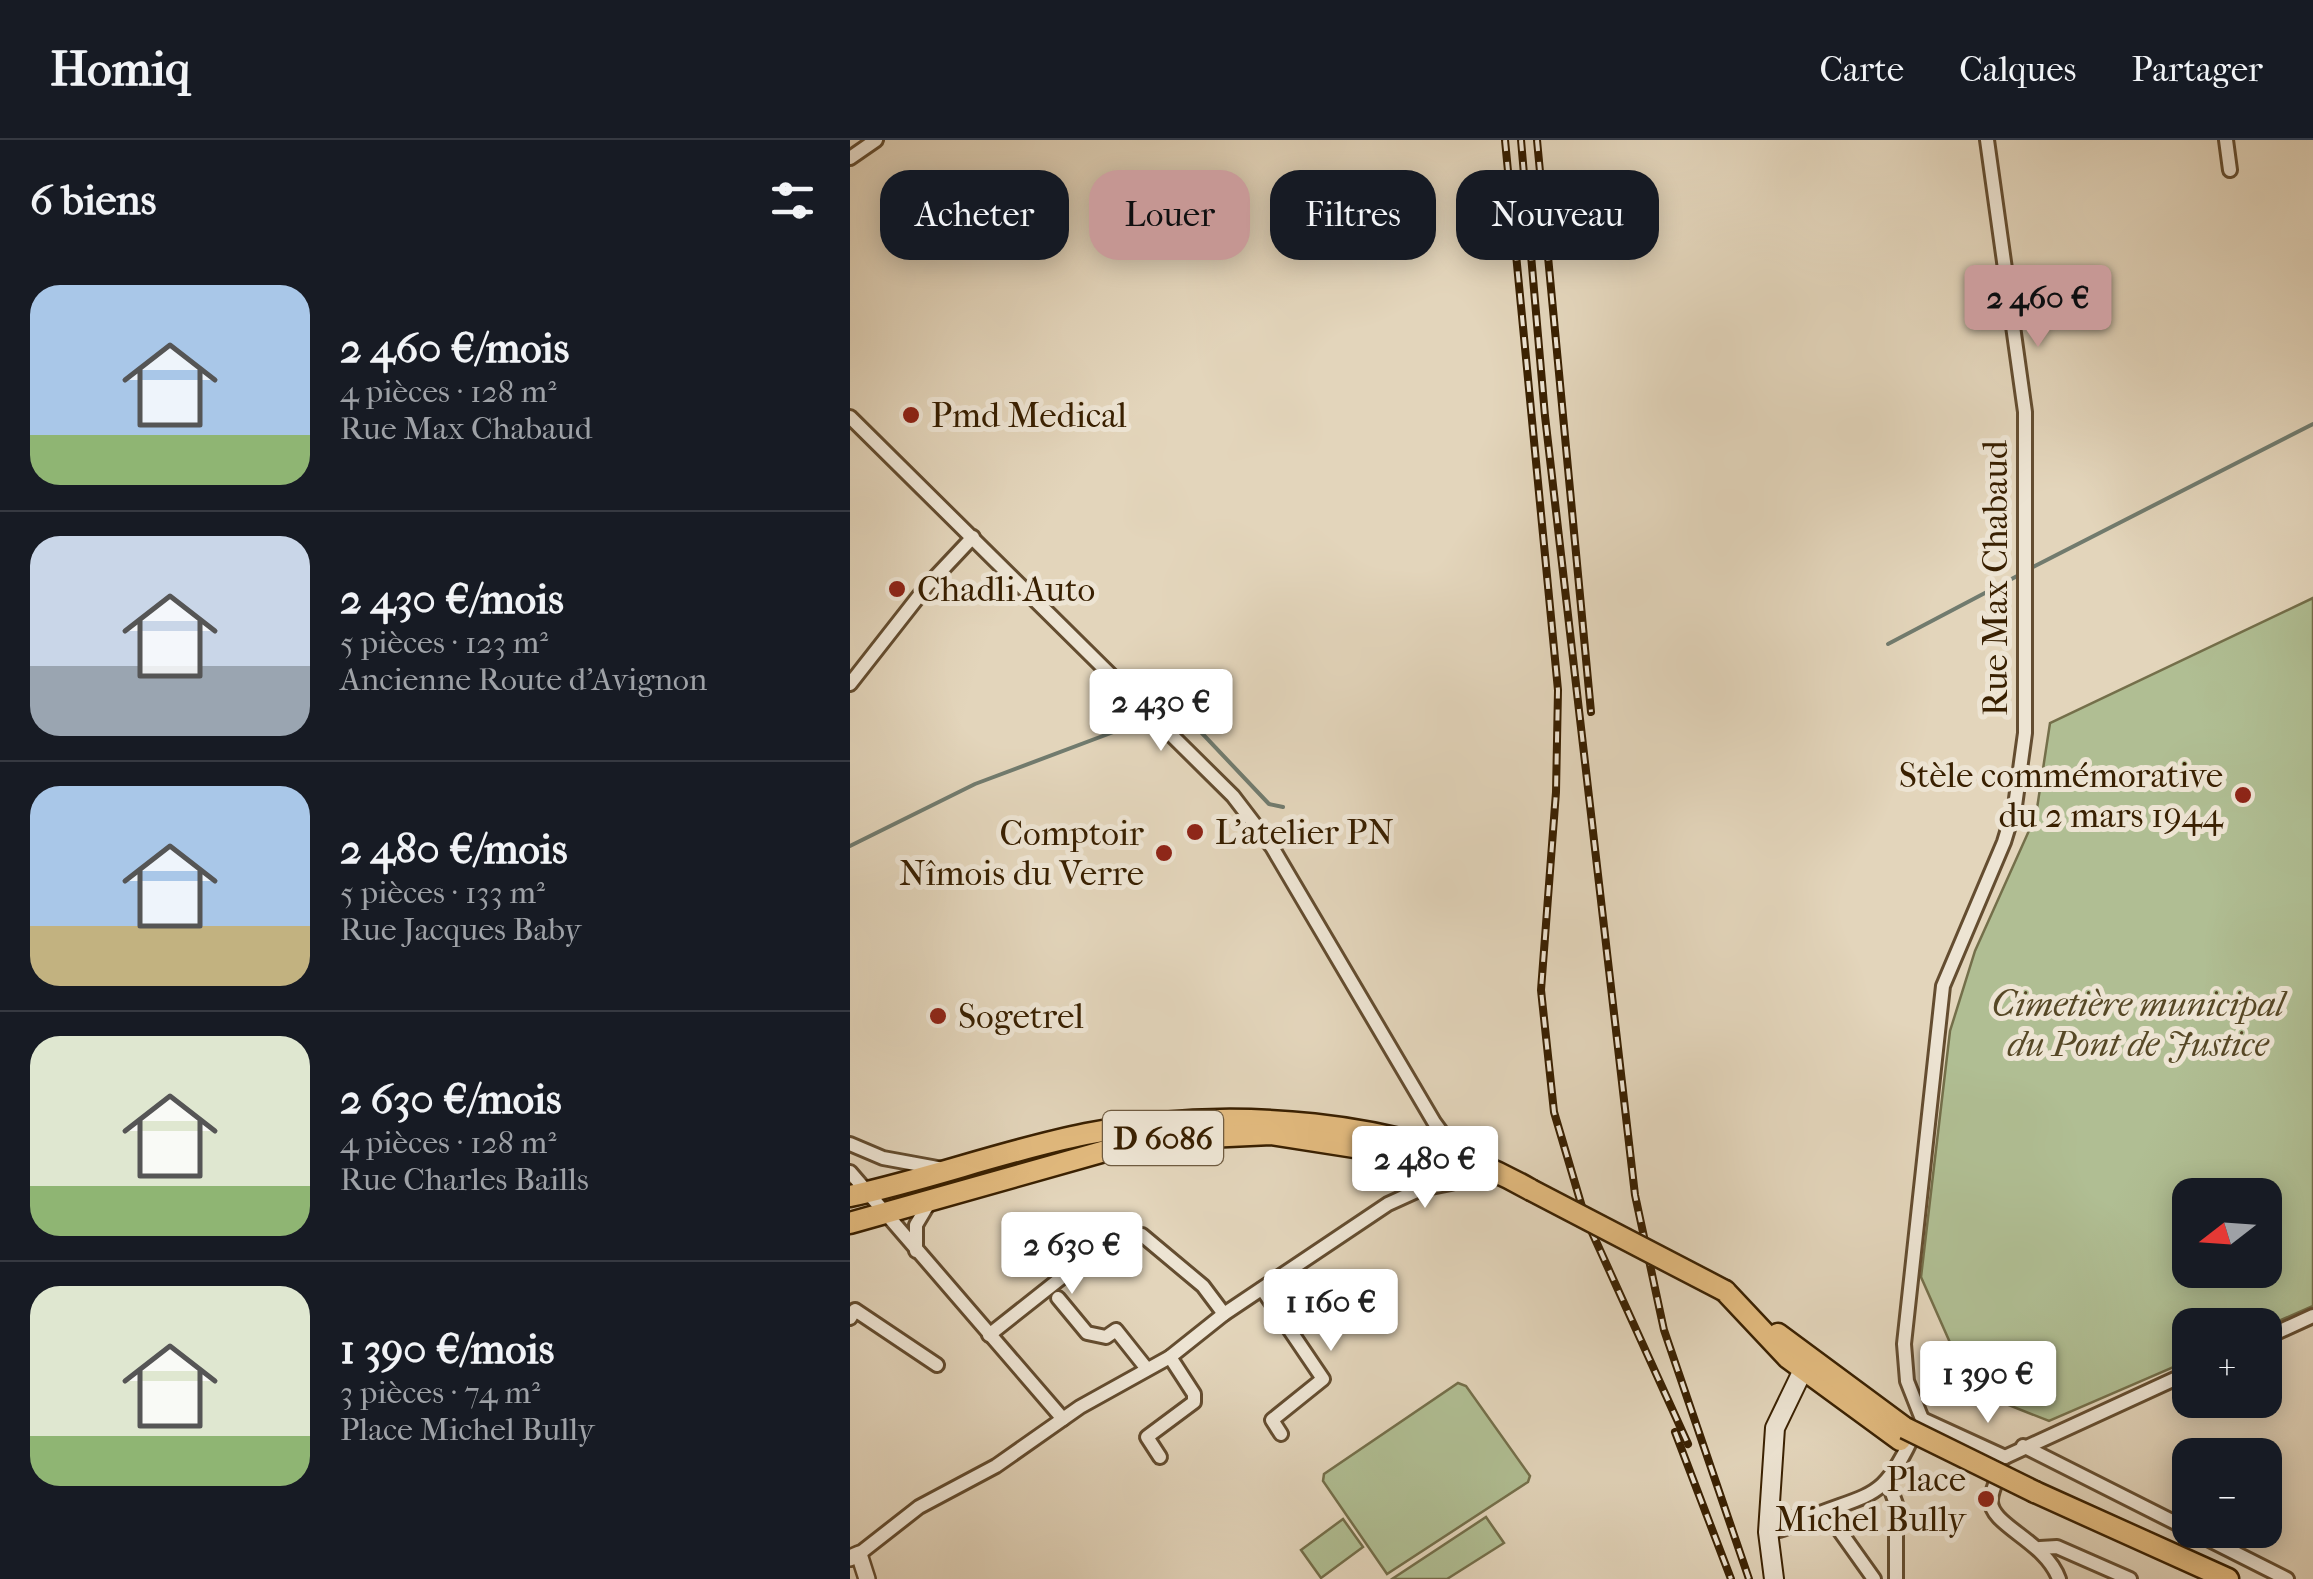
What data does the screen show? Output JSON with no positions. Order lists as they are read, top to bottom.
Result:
{
  "streets": {
    "main road": ["D 6086"],
    "street": ["Rue Max Chabaud"]
  },
  "crossings": [
    ["Rue Max Chabaud", "D 6086"]
  ],
  "parks": ["Cimetière municipal du Pont de Justice"],
  "places": [
    "Pmd Medical",
    "Chadli Auto",
    "Stèle commémorative du 2 mars 1944",
    "L'atelier PN",
    "Comptoir Nîmois du Verre",
    "Sogetrel",
    "Place Michel Bully"
  ],
  "north": "left",
  "page": {
    "header": "Homiq",
    "nav": ["Carte", "Calques", "Partager"],
    "heading": "6 biens",
    "chip": [
      "Acheter",
      "Louer",
      "Filtres",
      "Nouveau"
    ],
    "list": [
      {
        "name": "2 460 €/mois",
        "note": "4 pièces · 128 m² · Rue Max Chabaud"
      },
      {
        "name": "2 430 €/mois",
        "note": "5 pièces · 123 m² · Ancienne Route d'Avignon"
      },
      {
        "name": "2 480 €/mois",
        "note": "5 pièces · 133 m² · Rue Jacques Baby"
      },
      {
        "name": "2 630 €/mois",
        "note": "4 pièces · 128 m² · Rue Charles Baills"
      },
      {
        "name": "1 390 €/mois",
        "note": "3 pièces · 74 m² · Place Michel Bully"
      }
    ],
    "price": [
      "2 460 €",
      "2 430 €",
      "2 480 €",
      "2 630 €",
      "1 160 €",
      "1 390 €"
    ],
    "map_buttons": ["+", "−"]
  }
}
